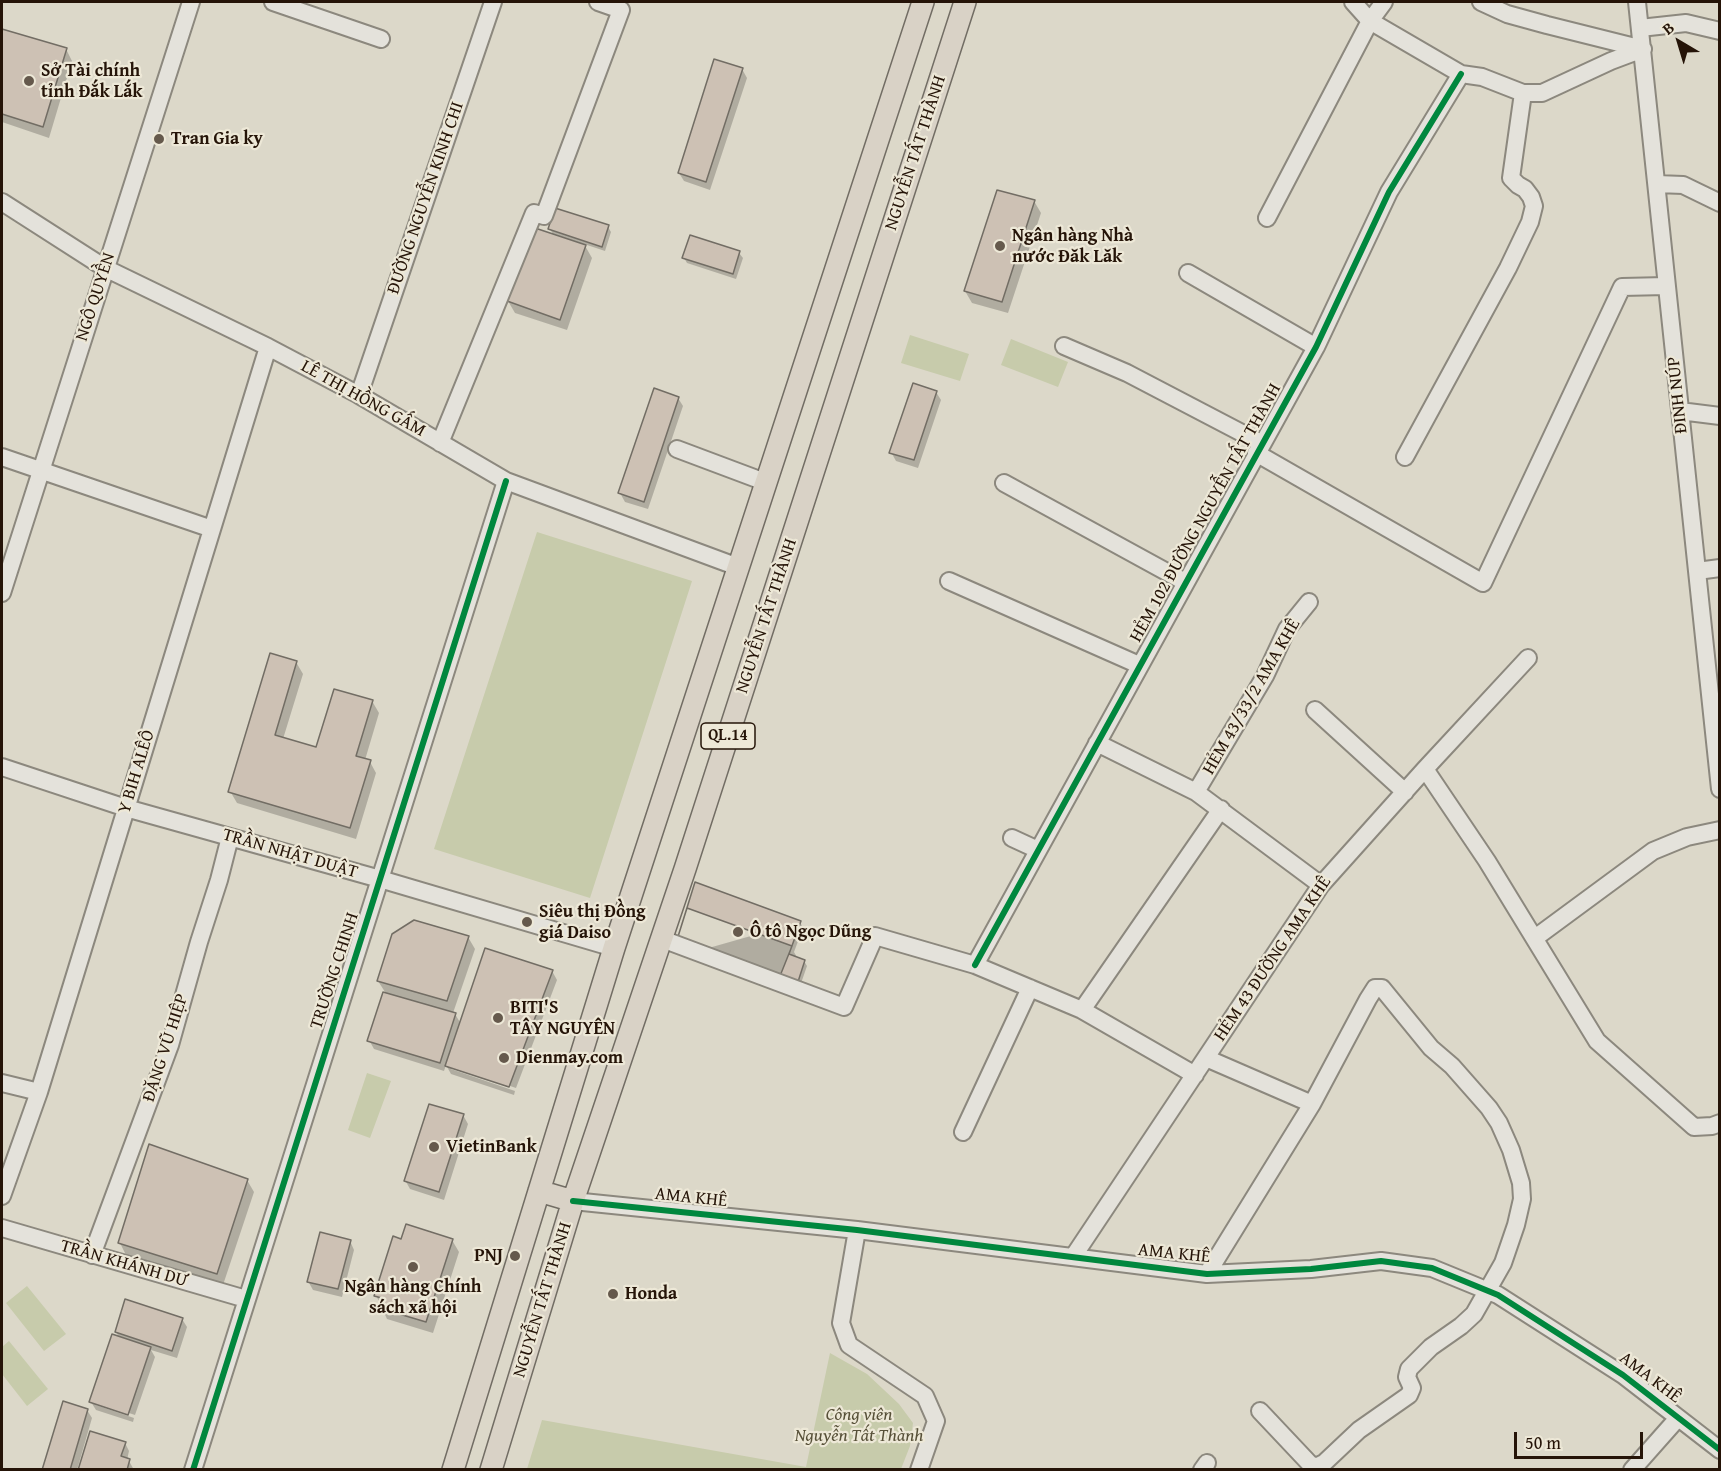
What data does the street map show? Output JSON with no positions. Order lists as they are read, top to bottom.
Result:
{
  "streets": {
    "main road": ["NGUYỄN TẤT THÀNH", "QL.14"],
    "street": [
      "ĐƯỜNG NGUYỄN KINH CHI",
      "NGÔ QUYỀN",
      "ĐINH NÚP",
      "LÊ THỊ HỒNG GẤM",
      "HẺM 102 ĐƯỜNG NGUYỄN TẤT THÀNH",
      "HẺM 43/33/2 AMA KHÊ",
      "Y BIH ALÊÔ",
      "TRẦN NHẬT DUẬT",
      "HẺM 43 ĐƯỜNG AMA KHÊ",
      "TRƯỜNG CHINH",
      "ĐẶNG VŨ HIỆP",
      "AMA KHÊ",
      "TRẦN KHÁNH DƯ"
    ]
  },
  "crossings": [
    ["NGUYỄN TẤT THÀNH", "LÊ THỊ HỒNG GẤM"],
    ["NGUYỄN TẤT THÀNH", "TRẦN NHẬT DUẬT"],
    ["NGUYỄN TẤT THÀNH", "AMA KHÊ"],
    ["ĐƯỜNG NGUYỄN KINH CHI", "LÊ THỊ HỒNG GẤM"],
    ["NGÔ QUYỀN", "LÊ THỊ HỒNG GẤM"],
    ["LÊ THỊ HỒNG GẤM", "Y BIH ALÊÔ"],
    ["LÊ THỊ HỒNG GẤM", "TRƯỜNG CHINH"],
    ["Y BIH ALÊÔ", "TRẦN NHẬT DUẬT"],
    ["TRẦN NHẬT DUẬT", "TRƯỜNG CHINH"],
    ["TRẦN NHẬT DUẬT", "ĐẶNG VŨ HIỆP"],
    ["HẺM 43 ĐƯỜNG AMA KHÊ", "AMA KHÊ"],
    ["TRƯỜNG CHINH", "TRẦN KHÁNH DƯ"],
    ["ĐẶNG VŨ HIỆP", "TRẦN KHÁNH DƯ"]
  ],
  "parks": ["Công viên Nguyễn Tất Thành"],
  "places": [
    "Sở Tài chính tỉnh Đắk Lắk",
    "Tran Gia ky",
    "Ngân hàng Nhà nước Đăk Lăk",
    "Siêu thị Đồng giá Daiso",
    "Ô tô Ngọc Dũng",
    "BITI'S TÂY NGUYÊN",
    "Dienmay.com",
    "VietinBank",
    "PNJ",
    "Ngân hàng Chính sách xã hội",
    "Honda"
  ],
  "scale_bar": "50 m",
  "north": "top left"
}
